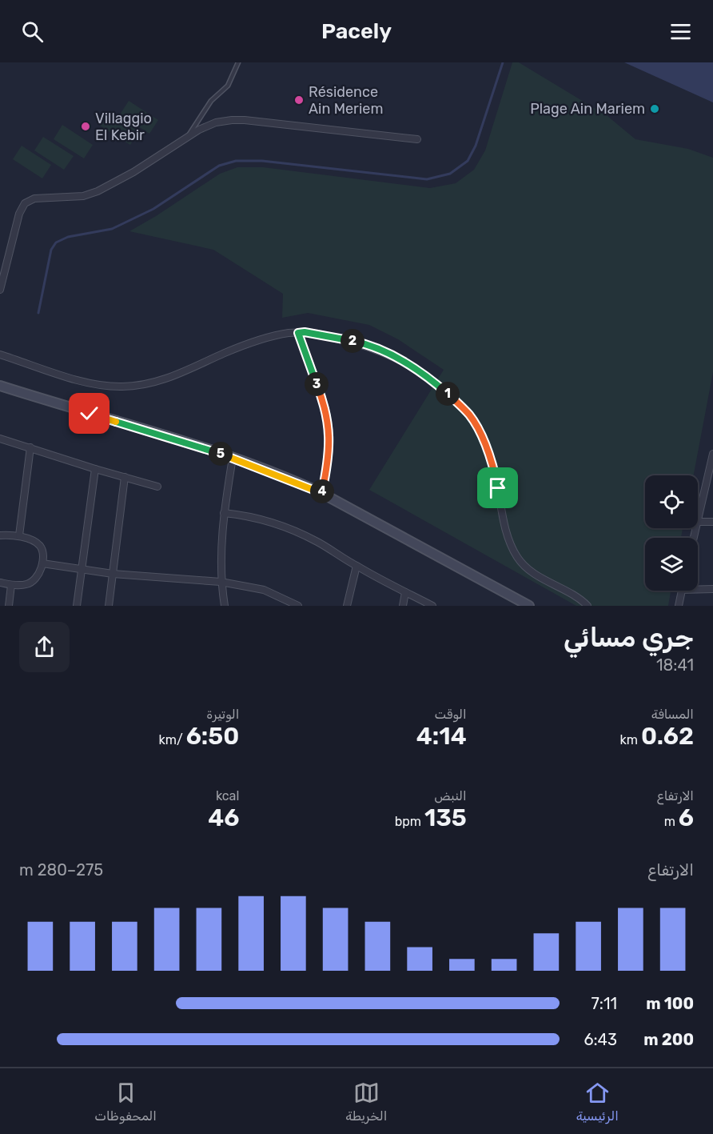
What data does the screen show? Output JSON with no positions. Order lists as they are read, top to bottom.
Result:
{
  "places": ["Résidence Ain Meriem", "Plage Ain Mariem", "Villaggio El Kebir"],
  "page": {
    "header": "Pacely",
    "pins": [
      "2",
      "3",
      "1",
      "5",
      "4"
    ],
    "heading": ["جري مسائي", "18:41"],
    "stats": [
      ["المسافة", "0.62 km"],
      ["الوقت", "4:14"],
      ["الوتيرة", "6:50 /km"],
      ["الارتفاع", "6 m"],
      ["النبض", "135 bpm"],
      ["kcal", "46"]
    ],
    "chart": ["الارتفاع", "275–280 m"],
    "list": [
      {
        "name": "100 m",
        "note": "7:11"
      },
      {
        "name": "200 m",
        "note": "6:43"
      }
    ],
    "tabs": ["الرئيسية", "الخريطة", "المحفوظات"]
  }
}
